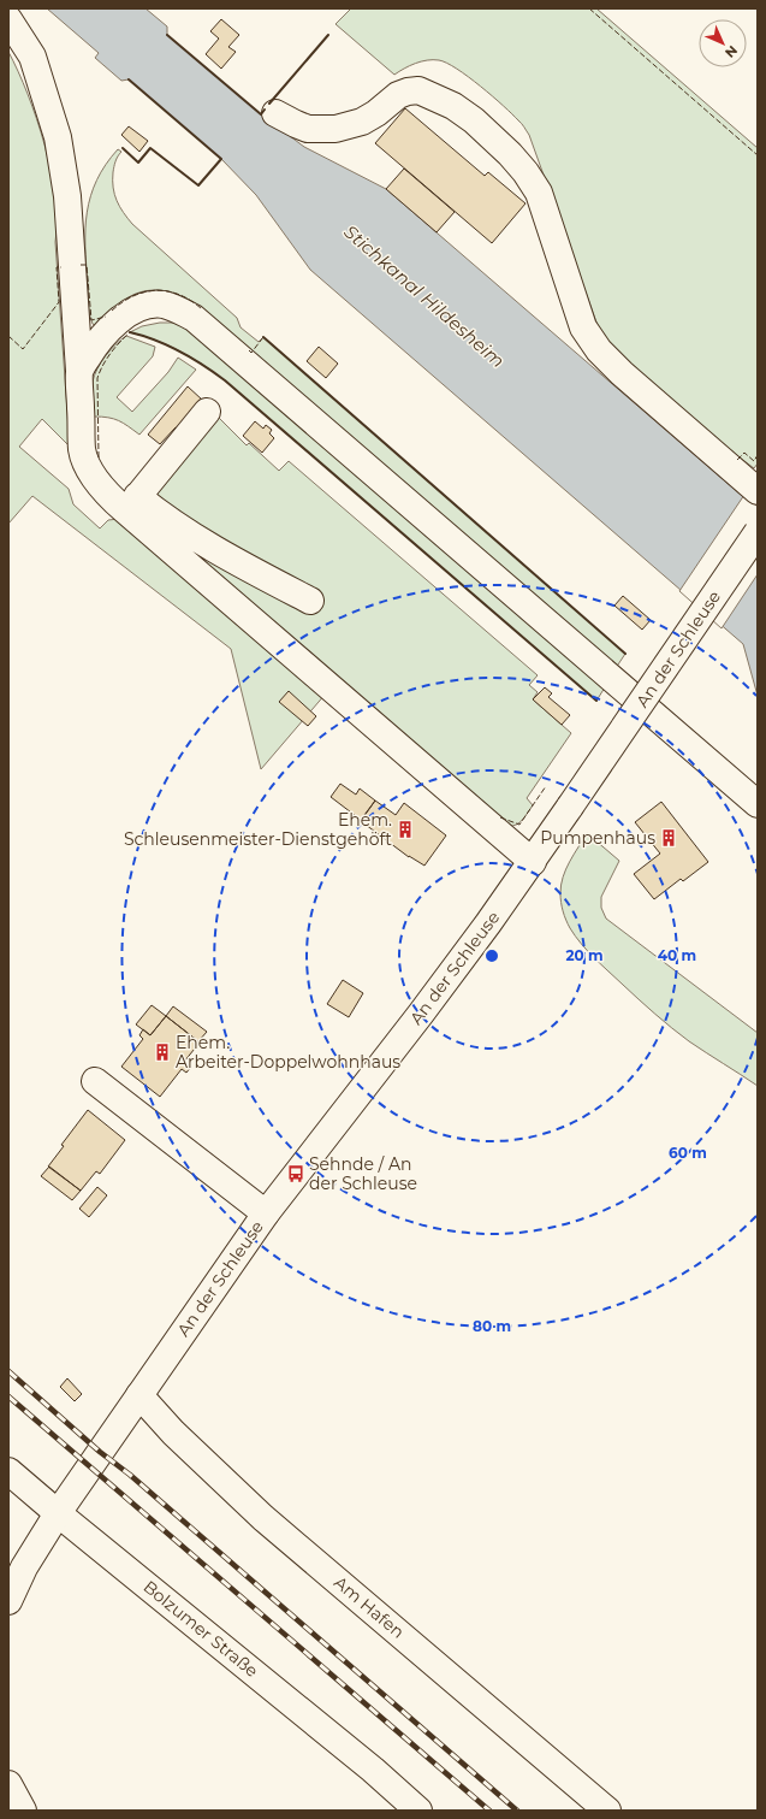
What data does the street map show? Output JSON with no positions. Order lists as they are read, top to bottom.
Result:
{
  "streets": {
    "main road": ["An der Schleuse", "Am Hafen", "Bolzumer Straße"]
  },
  "crossings": [
    ["An der Schleuse", "Am Hafen"],
    ["An der Schleuse", "Bolzumer Straße"]
  ],
  "water": ["Stichkanal Hildesheim"],
  "places": {
    "building": ["Ehem. Schleusenmeister-Dienstgehöft", "Pumpenhaus", "Ehem. Arbeiter-Doppelwohnhaus"],
    "bus stop": ["Sehnde / An der Schleuse"]
  },
  "north": "bottom right",
  "rings": [
    "20 m",
    "40 m",
    "60 m",
    "80 m"
  ]
}
